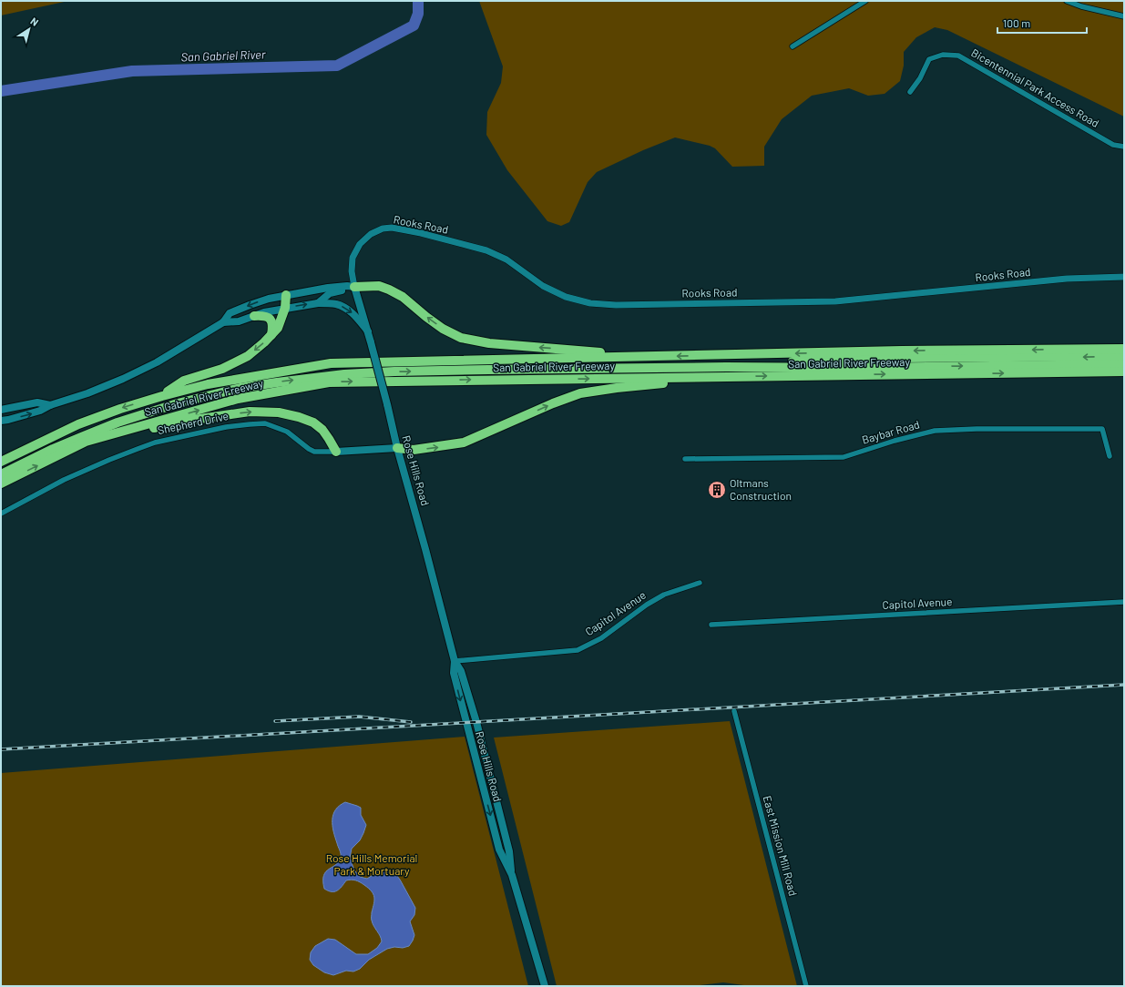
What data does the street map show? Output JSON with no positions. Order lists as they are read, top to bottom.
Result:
{
  "streets": {
    "highway": ["San Gabriel River Freeway"],
    "main road": ["Shepherd Drive", "Rose Hills Road"],
    "street": [
      "Bicentennial Park Access Road",
      "Rooks Road",
      "Baybar Road",
      "Capitol Avenue",
      "East Mission Mill Road"
    ]
  },
  "crossings": [
    ["Rooks Road", "Rose Hills Road"],
    ["Shepherd Drive", "Rose Hills Road"],
    ["Rose Hills Road", "Capitol Avenue"]
  ],
  "water": ["San Gabriel River"],
  "parks": ["Rose Hills Memorial Park & Mortuary"],
  "places": {
    "building": ["Oltmans Construction"]
  },
  "scale_bar": "100 m",
  "north": "top right"
}
